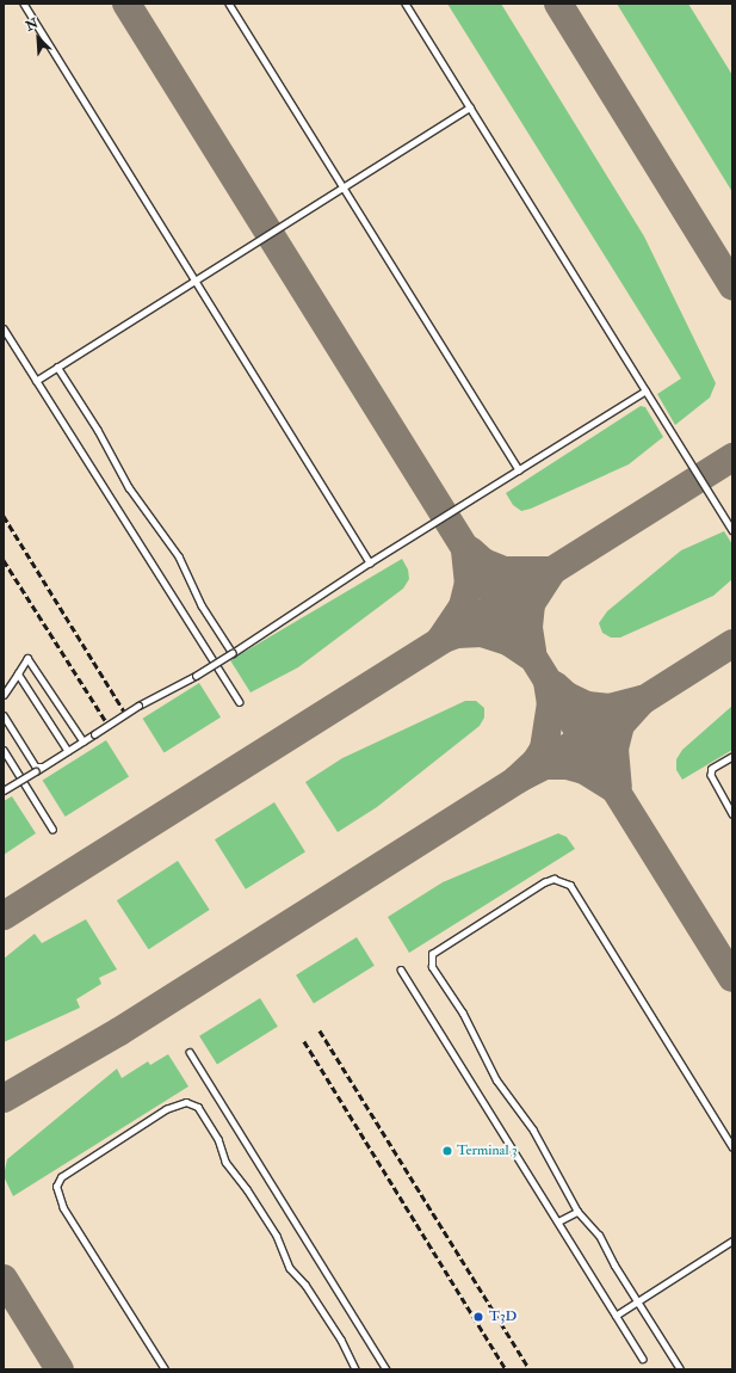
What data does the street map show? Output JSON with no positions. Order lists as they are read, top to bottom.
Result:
{
  "places": ["Terminal 3", "T3D"],
  "north": "top left"
}
